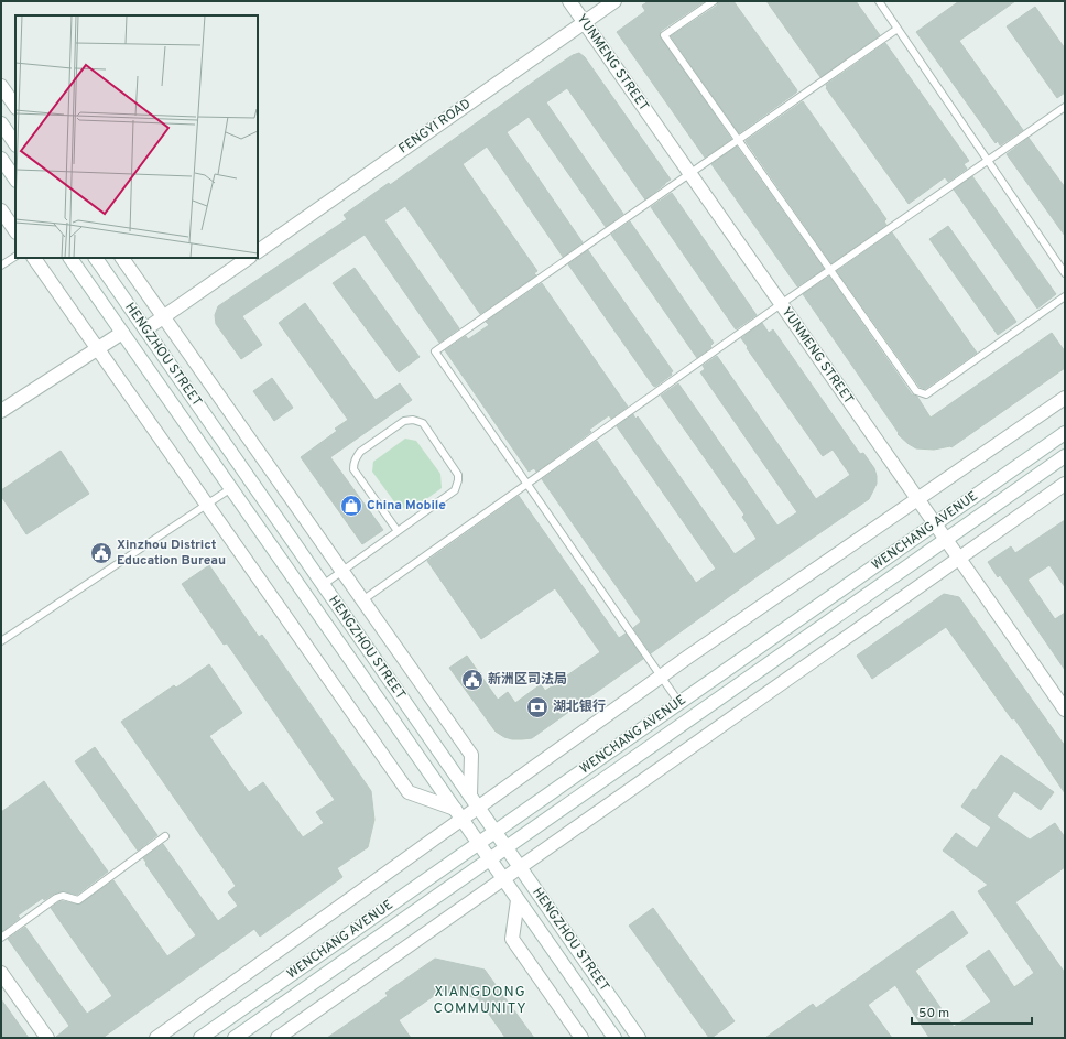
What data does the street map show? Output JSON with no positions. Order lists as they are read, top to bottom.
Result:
{
  "streets": {
    "street": [
      "YUNMENG STREET",
      "FENGYI ROAD",
      "HENGZHOU STREET",
      "WENCHANG AVENUE"
    ]
  },
  "crossings": [
    ["YUNMENG STREET", "FENGYI ROAD"],
    ["YUNMENG STREET", "WENCHANG AVENUE"],
    ["HENGZHOU STREET", "WENCHANG AVENUE"]
  ],
  "districts": ["XIANGDONG COMMUNITY"],
  "places": {
    "shop": ["China Mobile"],
    "public building": ["Xinzhou District Education Bureau", "新洲区司法局"],
    "bank": ["湖北银行"]
  },
  "scale_bar": "50 m"
}
